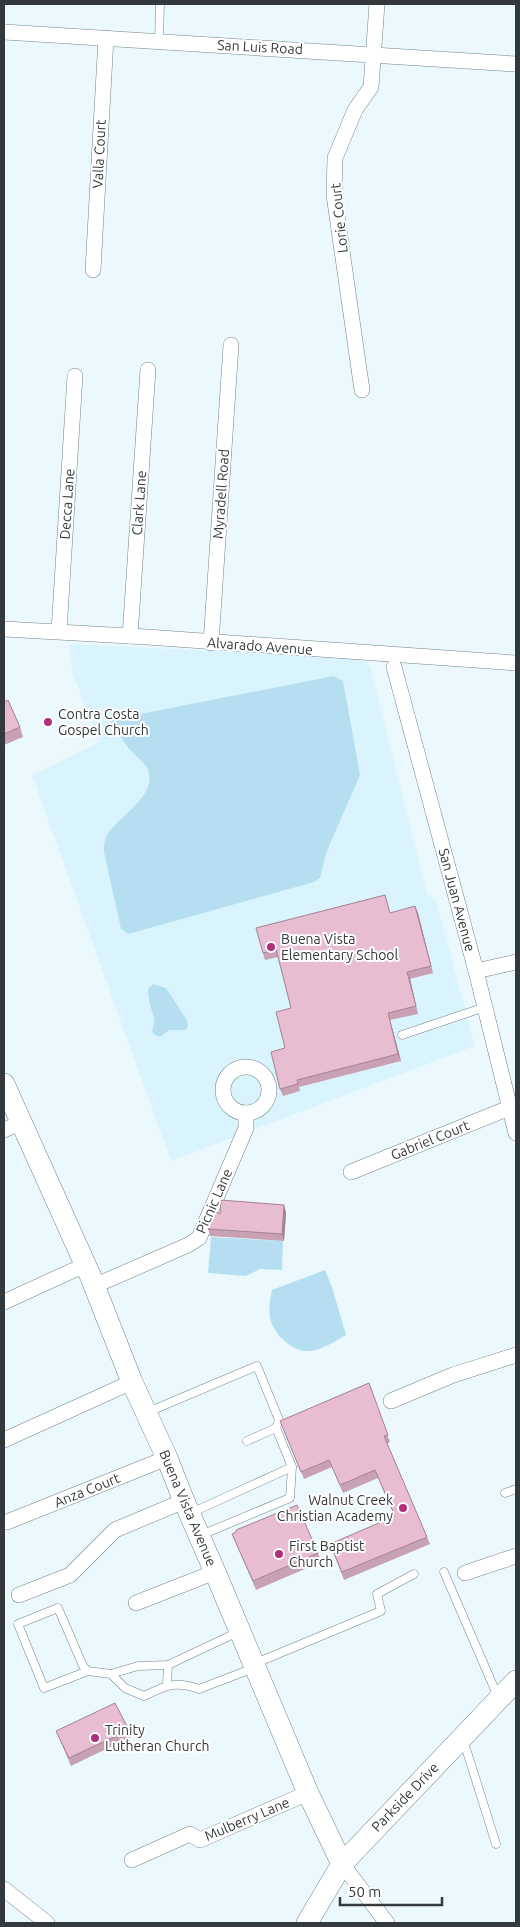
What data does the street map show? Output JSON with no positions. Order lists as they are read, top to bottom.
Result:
{
  "streets": {
    "street": [
      "San Luis Road",
      "Valla Court",
      "Lorie Court",
      "Myradell Road",
      "Clark Lane",
      "Decca Lane",
      "Alvarado Avenue",
      "San Juan Avenue",
      "Gabriel Court",
      "Picnic Lane",
      "Anza Court",
      "Buena Vista Avenue",
      "Parkside Drive",
      "Mulberry Lane"
    ]
  },
  "crossings": [
    ["San Luis Road", "Valla Court"],
    ["San Luis Road", "Lorie Court"],
    ["Myradell Road", "Alvarado Avenue"],
    ["Clark Lane", "Alvarado Avenue"],
    ["Decca Lane", "Alvarado Avenue"],
    ["San Juan Avenue", "Gabriel Court"],
    ["Picnic Lane", "Buena Vista Avenue"],
    ["Anza Court", "Buena Vista Avenue"],
    ["Buena Vista Avenue", "Parkside Drive"],
    ["Buena Vista Avenue", "Mulberry Lane"]
  ],
  "places": [
    "Contra Costa Gospel Church",
    "Buena Vista Elementary School",
    "Walnut Creek Christian Academy",
    "First Baptist Church",
    "Trinity Lutheran Church"
  ],
  "scale_bar": "50 m"
}
